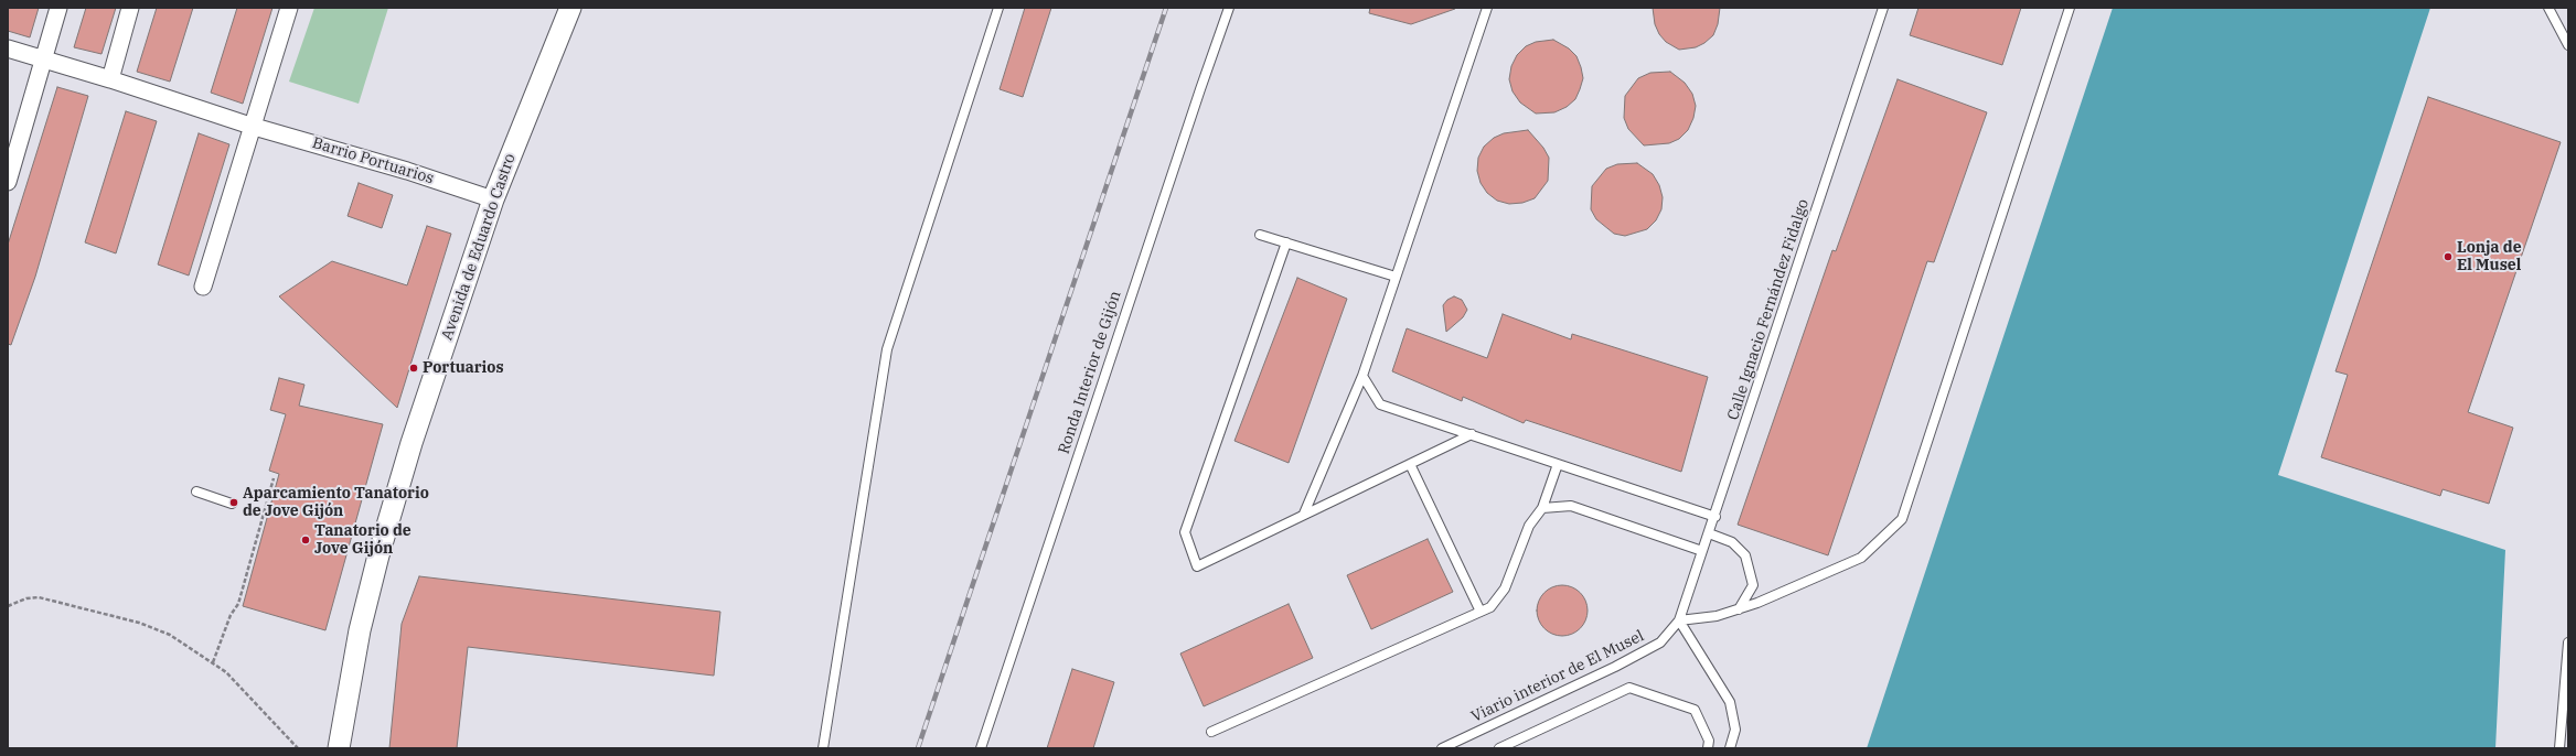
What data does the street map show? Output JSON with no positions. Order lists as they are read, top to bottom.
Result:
{
  "streets": {
    "street": ["Barrio Portuarios", "Avenida de Eduardo Castro"],
    "lane": ["Calle Ignacio Fernández Fidalgo", "Ronda Interior de Gijón", "Viario interior de El Musel"]
  },
  "crossings": [
    ["Barrio Portuarios", "Avenida de Eduardo Castro"],
    ["Calle Ignacio Fernández Fidalgo", "Viario interior de El Musel"]
  ],
  "places": [
    "Lonja de El Musel",
    "Portuarios",
    "Aparcamiento Tanatorio de Jove Gijón",
    "Tanatorio de Jove Gijón"
  ]
}
